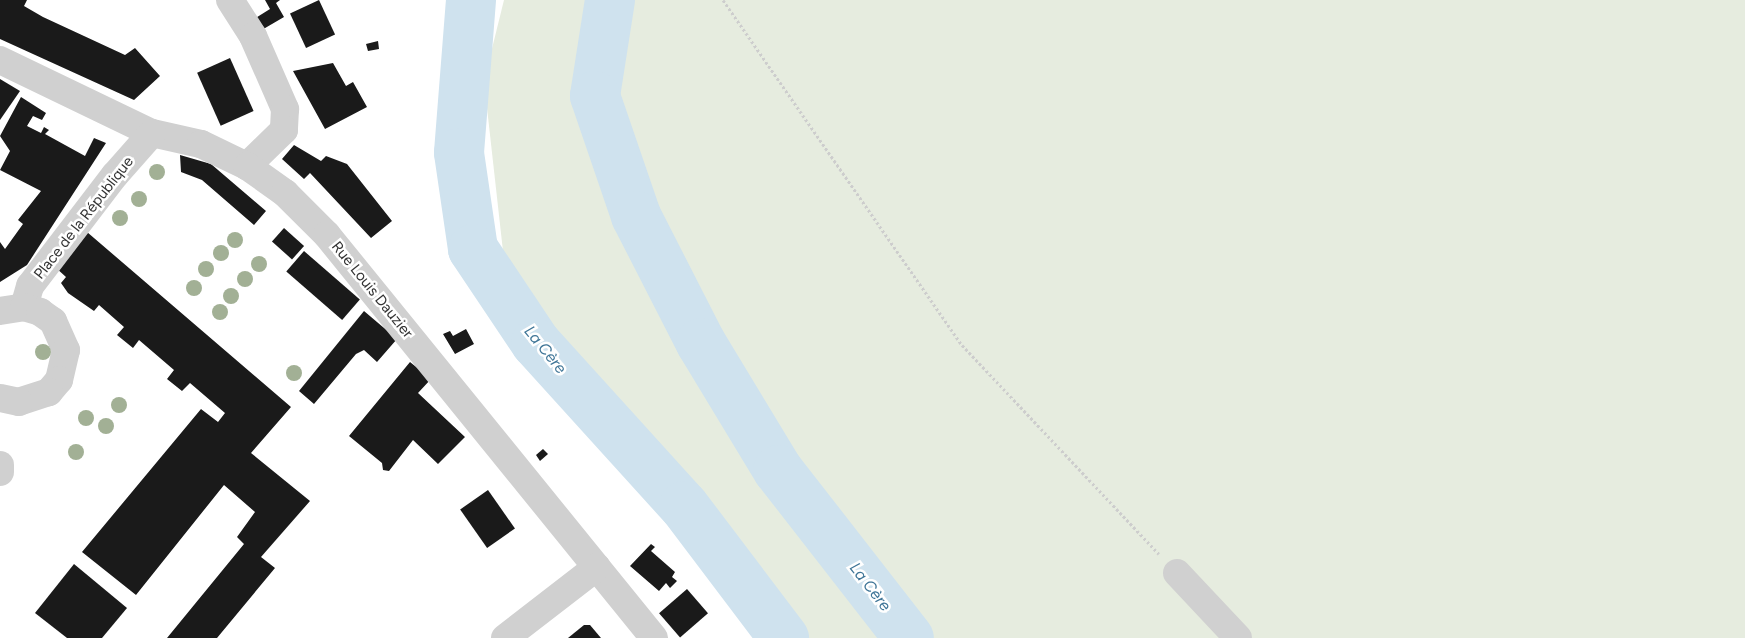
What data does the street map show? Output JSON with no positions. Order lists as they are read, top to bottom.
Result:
{
  "streets": {
    "street": ["Place de la République", "Rue Louis Dauzier"]
  },
  "crossings": [
    ["Place de la République", "Rue Louis Dauzier"]
  ],
  "water": ["La Cère"]
}
